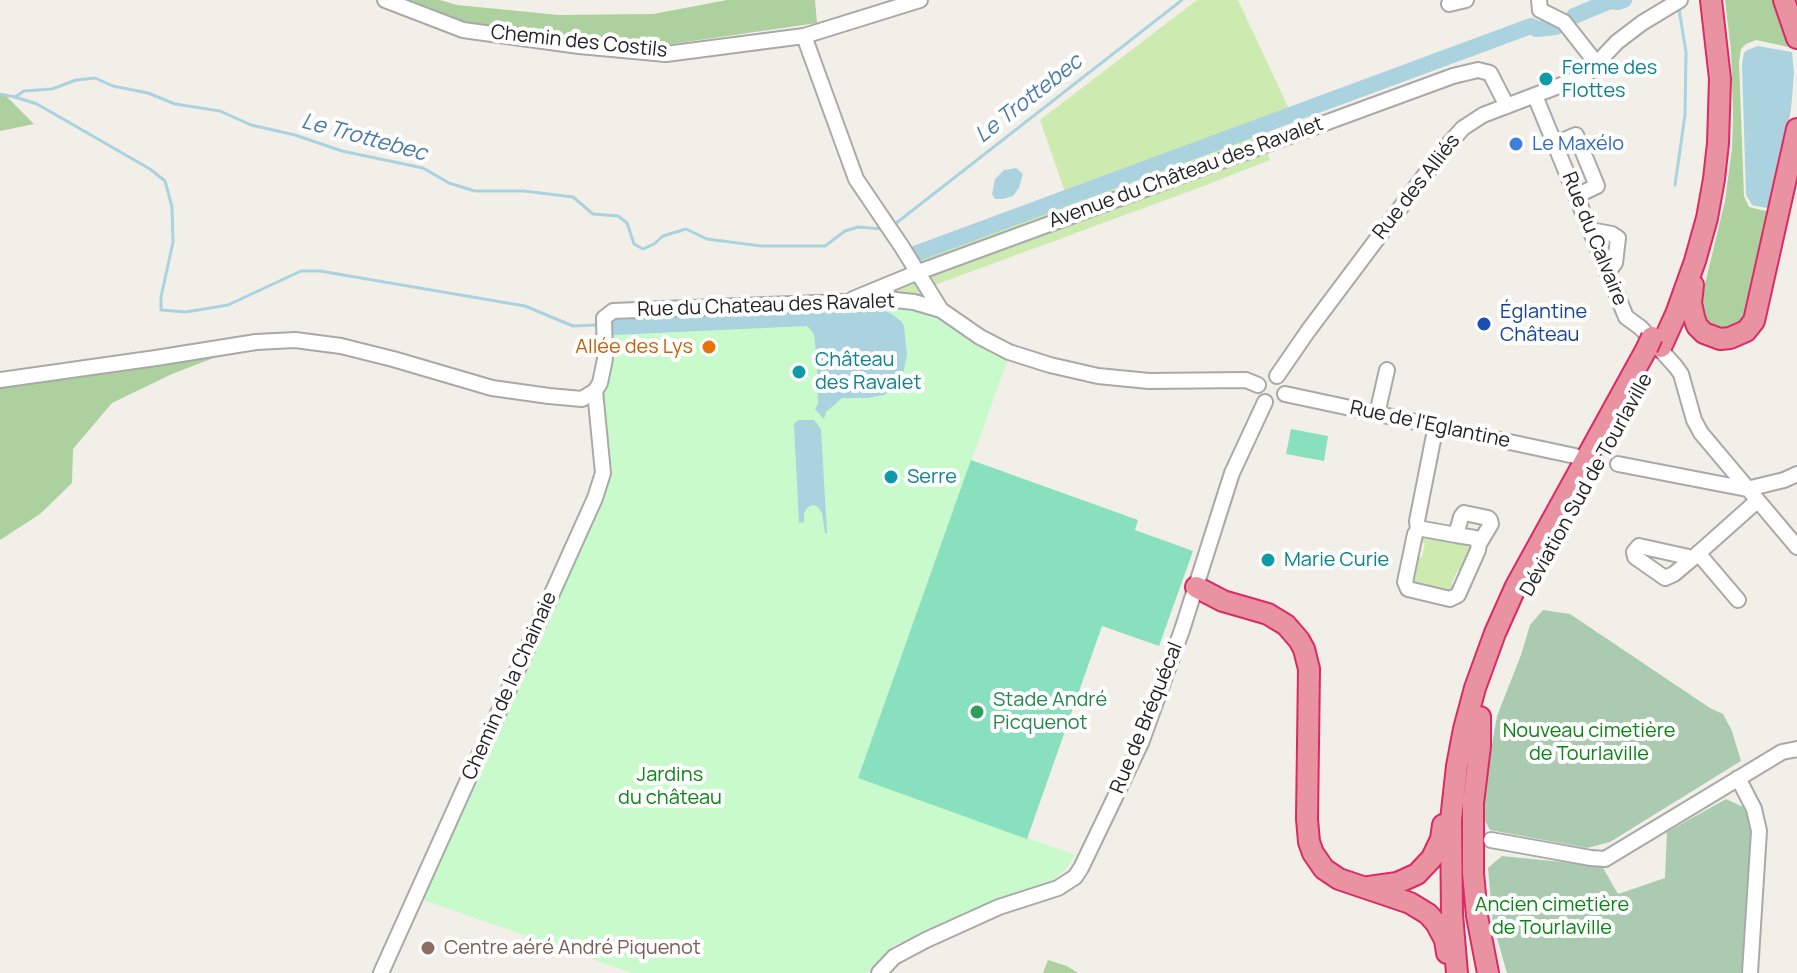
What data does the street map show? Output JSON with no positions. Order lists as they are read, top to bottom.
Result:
{
  "streets": {
    "highway": ["Déviation Sud de Tourlaville"],
    "street": [
      "Chemin des Costils",
      "Avenue du Château des Ravalet",
      "Rue des Alliés",
      "Rue du Calvaire",
      "Rue du Chateau des Ravalet",
      "Rue de l'Eglantine",
      "Chemin de la Chainaie",
      "Rue de Bréquécal"
    ]
  },
  "crossings": [
    ["Avenue du Château des Ravalet", "Rue des Alliés"],
    ["Avenue du Château des Ravalet", "Rue du Chateau des Ravalet"],
    ["Rue des Alliés", "Rue du Calvaire"],
    ["Rue des Alliés", "Rue du Chateau des Ravalet"],
    ["Rue des Alliés", "Rue de l'Eglantine"],
    ["Rue des Alliés", "Déviation Sud de Tourlaville"],
    ["Rue des Alliés", "Rue de Bréquécal"],
    ["Rue du Chateau des Ravalet", "Rue de l'Eglantine"],
    ["Rue du Chateau des Ravalet", "Chemin de la Chainaie"],
    ["Rue du Chateau des Ravalet", "Rue de Bréquécal"],
    ["Rue de l'Eglantine", "Rue de Bréquécal"]
  ],
  "water": ["Le Trottebec"],
  "parks": ["Nouveau cimetière de Tourlaville", "Jardins du château", "Ancien cimetière de Tourlaville"],
  "places": [
    "Ferme des Flottes",
    "Le Maxélo",
    "Églantine Château",
    "Allée des Lys",
    "Château des Ravalet",
    "Serre",
    "Marie Curie",
    "Stade André Picquenot",
    "Centre aéré André Piquenot"
  ]
}
